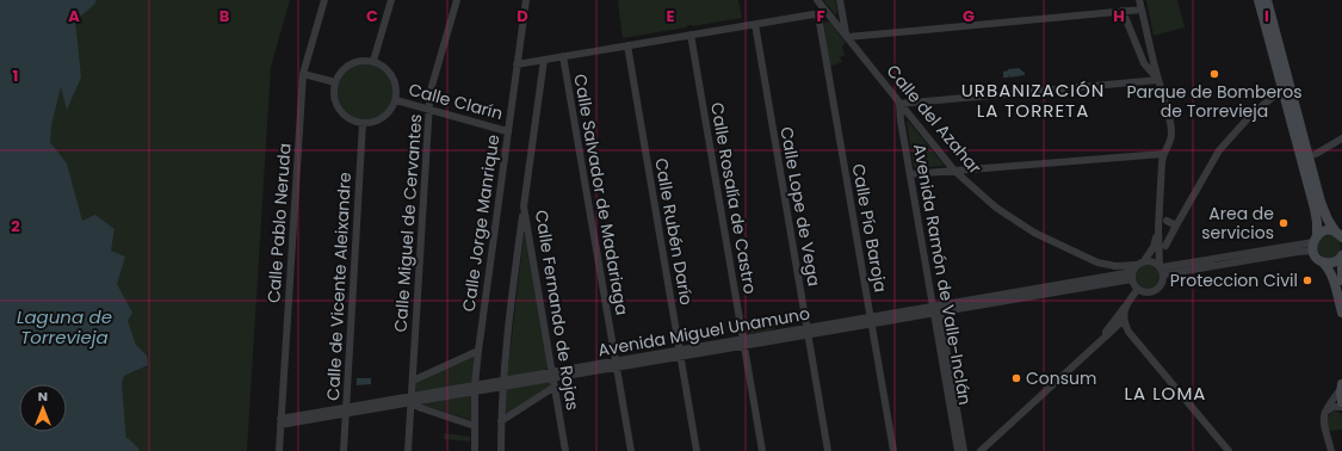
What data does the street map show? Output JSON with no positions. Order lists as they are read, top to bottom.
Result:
{
  "streets": {
    "street": [
      "Calle Clarín",
      "Calle del Azahar",
      "Calle Salvador de Madariaga",
      "Calle Rosalía de Castro",
      "Calle Lope de Vega",
      "Calle Pablo Neruda",
      "Calle Miguel de Cervantes",
      "Calle Jorge Manrique",
      "Calle Pío Baroja",
      "Calle Rubén Darío",
      "Avenida Ramón de Valle-Inclán",
      "Calle de Vicente Aleixandre",
      "Calle Fernando de Rojas",
      "Avenida Miguel Unamuno"
    ]
  },
  "crossings": [
    ["Calle Clarín", "Calle Miguel de Cervantes"],
    ["Calle Clarín", "Calle Jorge Manrique"],
    ["Calle Clarín", "Calle de Vicente Aleixandre"],
    ["Calle del Azahar", "Avenida Ramón de Valle-Inclán"],
    ["Calle del Azahar", "Avenida Miguel Unamuno"],
    ["Calle Salvador de Madariaga", "Avenida Miguel Unamuno"],
    ["Calle Rosalía de Castro", "Avenida Miguel Unamuno"],
    ["Calle Lope de Vega", "Avenida Miguel Unamuno"],
    ["Calle Pablo Neruda", "Avenida Miguel Unamuno"],
    ["Calle Miguel de Cervantes", "Avenida Miguel Unamuno"],
    ["Calle Jorge Manrique", "Avenida Miguel Unamuno"],
    ["Calle Pío Baroja", "Avenida Miguel Unamuno"],
    ["Calle Rubén Darío", "Avenida Miguel Unamuno"],
    ["Avenida Ramón de Valle-Inclán", "Avenida Miguel Unamuno"],
    ["Calle de Vicente Aleixandre", "Avenida Miguel Unamuno"],
    ["Calle Fernando de Rojas", "Avenida Miguel Unamuno"]
  ],
  "districts": ["URBANIZACIÓN LA TORRETA", "LA LOMA"],
  "water": ["Laguna de Torrevieja"],
  "places": [
    "Parque de Bomberos de Torrevieja",
    "Area de servicios",
    "Proteccion Civil",
    "Consum"
  ],
  "north": "top",
  "grid": {
    "columns": [
      "A",
      "B",
      "C",
      "D",
      "E",
      "F",
      "G",
      "H",
      "I"
    ],
    "rows": ["1", "2"]
  }
}
